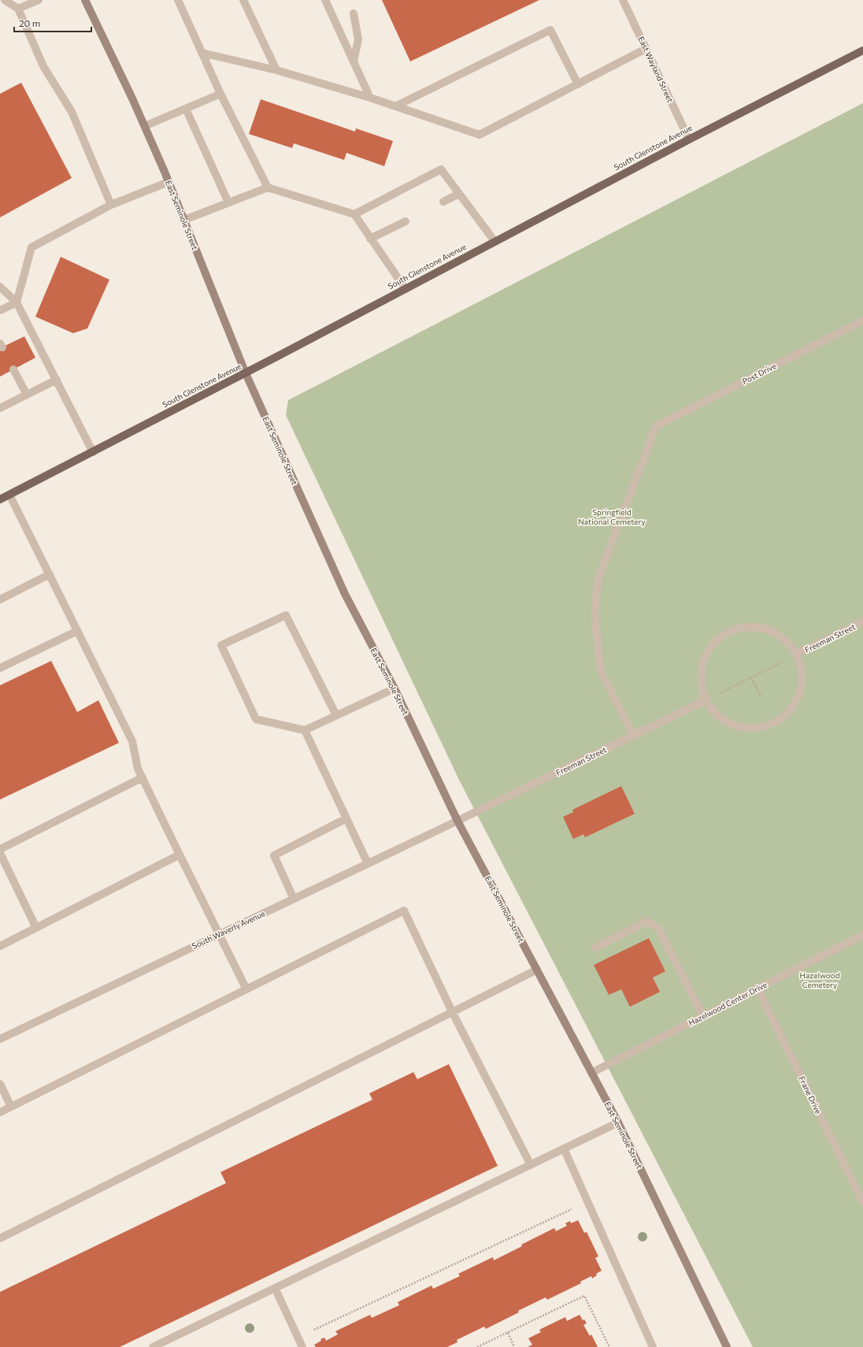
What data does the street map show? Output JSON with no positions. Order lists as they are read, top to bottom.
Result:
{
  "streets": {
    "main road": ["South Glenstone Avenue"],
    "street": [
      "East Wayland Street",
      "East Seminole Street",
      "Post Drive",
      "Freeman Street",
      "South Waverly Avenue",
      "Hazelwood Center Drive",
      "Frane Drive"
    ]
  },
  "crossings": [
    ["East Wayland Street", "South Glenstone Avenue"],
    ["South Glenstone Avenue", "East Seminole Street"],
    ["East Seminole Street", "Freeman Street"],
    ["East Seminole Street", "South Waverly Avenue"],
    ["East Seminole Street", "Hazelwood Center Drive"],
    ["Post Drive", "Freeman Street"],
    ["Freeman Street", "South Waverly Avenue"],
    ["Hazelwood Center Drive", "Frane Drive"]
  ],
  "parks": ["Springfield National Cemetery", "Hazelwood Cemetery"],
  "scale_bar": "20 m"
}
